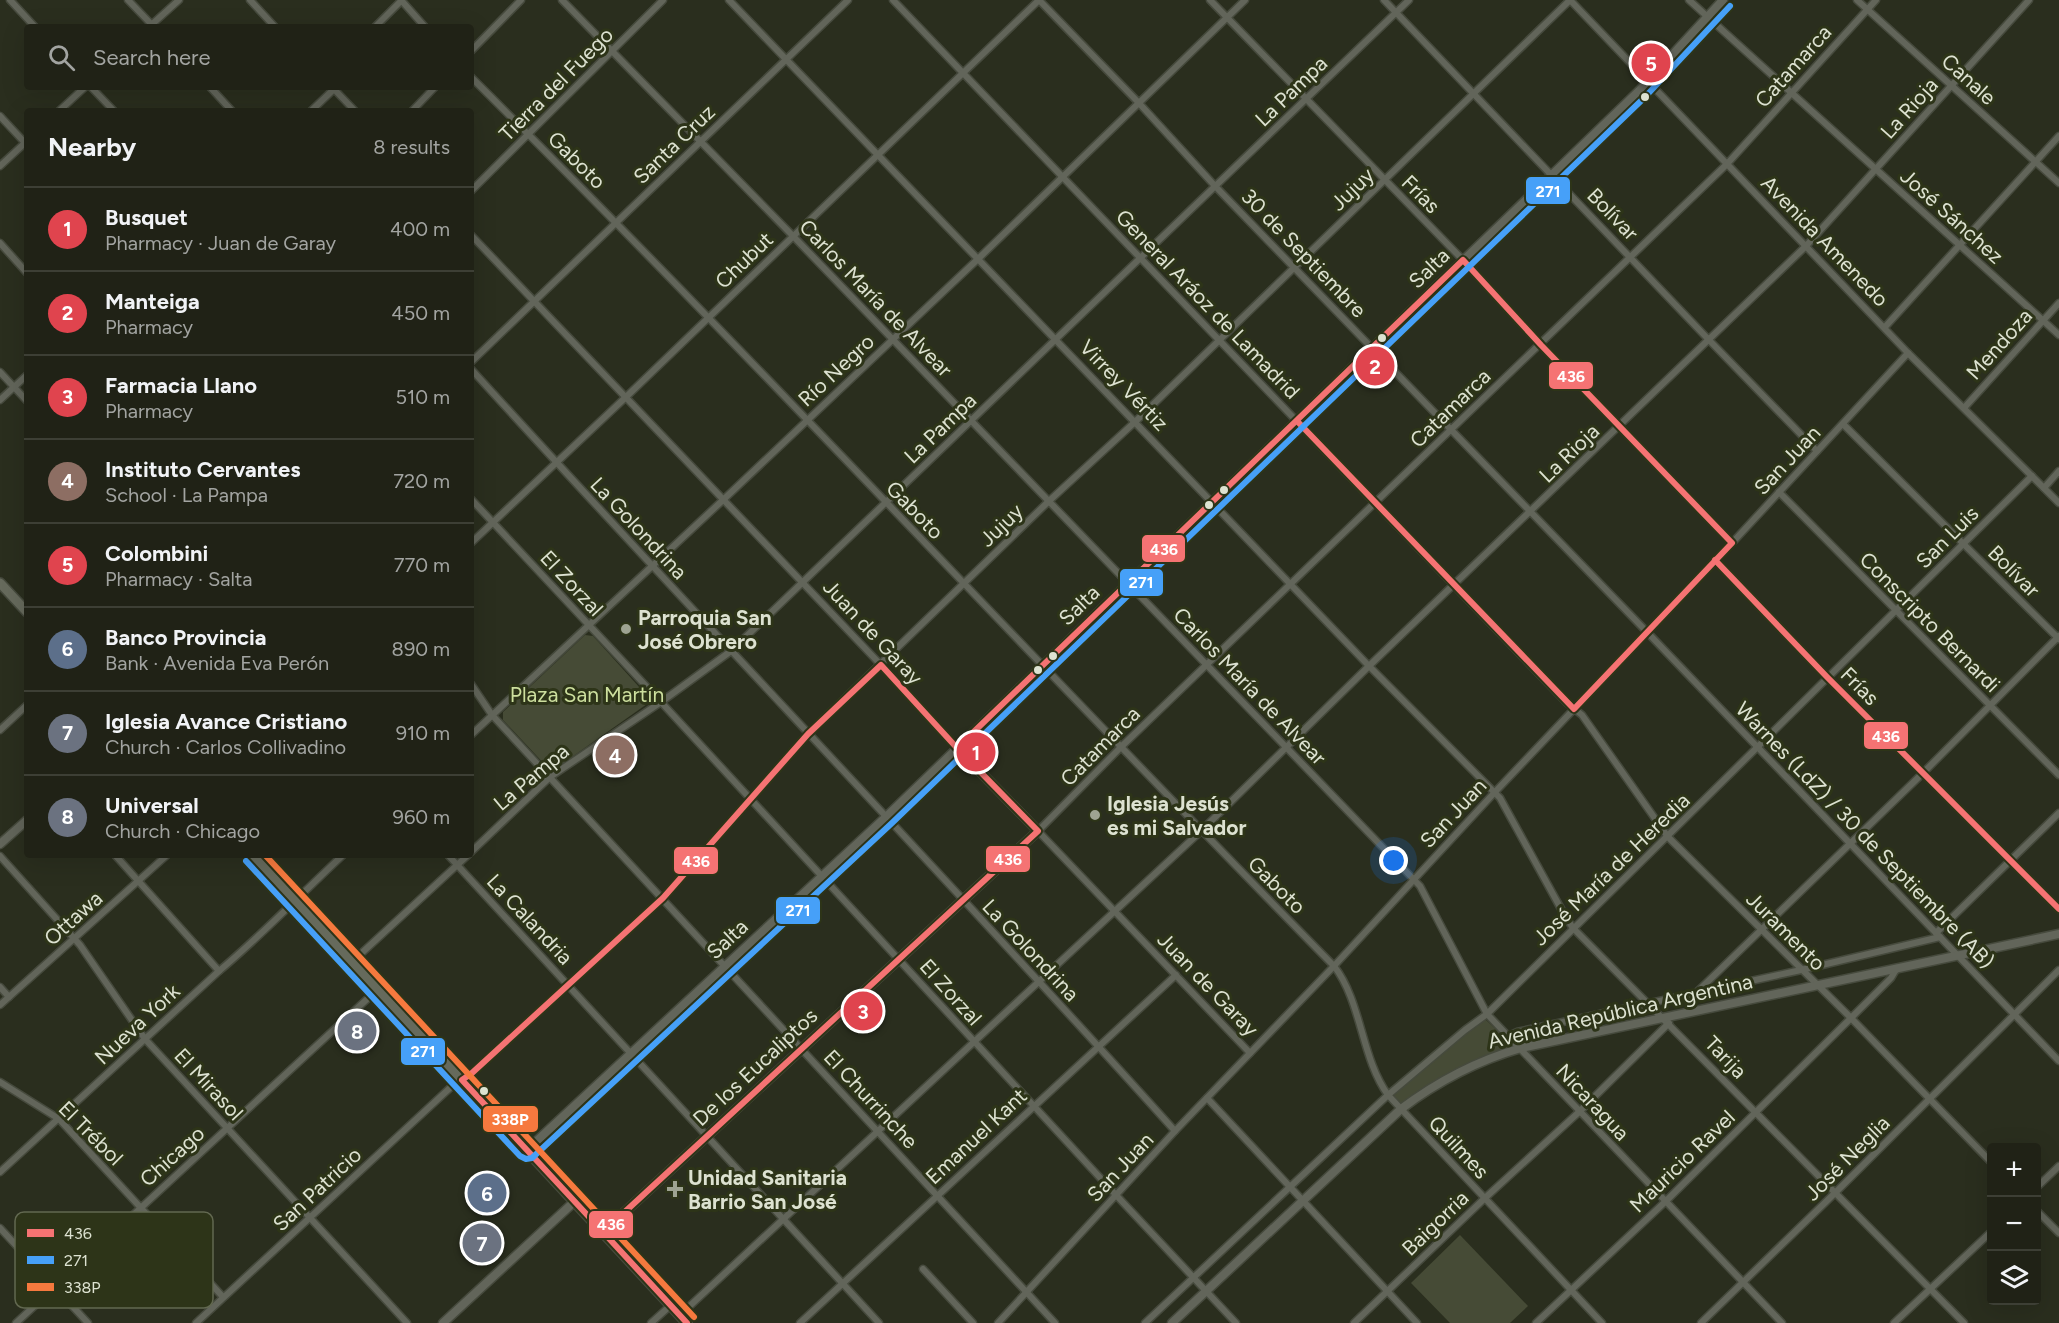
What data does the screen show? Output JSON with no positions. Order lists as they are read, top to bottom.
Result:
{
  "streets": {
    "street": [
      "Catamarca",
      "Canale",
      "Tierra del Fuego",
      "La Pampa",
      "La Rioja",
      "Santa Cruz",
      "Gaboto",
      "Jujuy",
      "Frías",
      "Bolívar",
      "José Sánchez",
      "Avenida Amenedo",
      "30 de Septiembre",
      "Chubut",
      "Salta",
      "Carlos María de Alvear",
      "General Aráoz de Lamadrid",
      "Mendoza",
      "Río Negro",
      "Virrey Vértiz",
      "San Juan",
      "La Golondrina",
      "San Luis",
      "El Zorzal",
      "Conscripto Bernardi",
      "Juan de Garay",
      "Warnes (LdZ) / 30 de Septiembre (AB)",
      "José María de Heredia",
      "Ottawa",
      "La Calandria",
      "Juramento",
      "Avenida República Argentina",
      "Nueva York",
      "Tarija",
      "De los Eucaliptos",
      "El Mirasol",
      "El Churrinche",
      "Nicaragua",
      "El Trébol",
      "Emanuel Kant",
      "Quilmes",
      "Chicago",
      "José Neglia",
      "Mauricio Ravel",
      "San Patricio",
      "Baigorria"
    ]
  },
  "crossings": [
    ["Catamarca", "Canale"],
    ["Catamarca", "Gaboto"],
    ["Catamarca", "Frías"],
    ["Catamarca", "Bolívar"],
    ["Catamarca", "José Sánchez"],
    ["Catamarca", "Avenida Amenedo"],
    ["Catamarca", "30 de Septiembre"],
    ["Catamarca", "Carlos María de Alvear"],
    ["Catamarca", "General Aráoz de Lamadrid"],
    ["Catamarca", "Virrey Vértiz"],
    ["Catamarca", "Juan de Garay"],
    ["Catamarca", "De los Eucaliptos"],
    ["Canale", "La Rioja"],
    ["Tierra del Fuego", "Gaboto"],
    ["Tierra del Fuego", "Carlos María de Alvear"],
    ["La Pampa", "Gaboto"],
    ["La Pampa", "Frías"],
    ["La Pampa", "Bolívar"],
    ["La Pampa", "30 de Septiembre"],
    ["La Pampa", "Carlos María de Alvear"],
    ["La Pampa", "General Aráoz de Lamadrid"],
    ["La Pampa", "Virrey Vértiz"],
    ["La Pampa", "La Golondrina"],
    ["La Pampa", "El Zorzal"],
    ["La Pampa", "Juan de Garay"],
    ["La Pampa", "La Calandria"],
    ["La Pampa", "El Churrinche"],
    ["La Rioja", "Gaboto"],
    ["La Rioja", "Frías"],
    ["La Rioja", "Bolívar"],
    ["La Rioja", "José Sánchez"],
    ["La Rioja", "Avenida Amenedo"],
    ["La Rioja", "30 de Septiembre"],
    ["La Rioja", "Carlos María de Alvear"],
    ["La Rioja", "General Aráoz de Lamadrid"],
    ["La Rioja", "Virrey Vértiz"],
    ["La Rioja", "La Golondrina"],
    ["La Rioja", "El Zorzal"],
    ["La Rioja", "Juan de Garay"],
    ["La Rioja", "La Calandria"],
    ["La Rioja", "El Churrinche"],
    ["Santa Cruz", "Gaboto"],
    ["Santa Cruz", "Carlos María de Alvear"],
    ["Santa Cruz", "Virrey Vértiz"],
    ["Santa Cruz", "Juan de Garay"],
    ["Gaboto", "Jujuy"],
    ["Gaboto", "Chubut"],
    ["Gaboto", "Salta"],
    ["Gaboto", "Río Negro"],
    ["Gaboto", "San Juan"],
    ["Gaboto", "Quilmes"],
    ["Jujuy", "Frías"],
    ["Jujuy", "Bolívar"],
    ["Jujuy", "Avenida Amenedo"],
    ["Jujuy", "30 de Septiembre"],
    ["Jujuy", "Carlos María de Alvear"],
    ["Jujuy", "General Aráoz de Lamadrid"],
    ["Jujuy", "Virrey Vértiz"],
    ["Jujuy", "La Golondrina"],
    ["Jujuy", "El Zorzal"],
    ["Jujuy", "Juan de Garay"],
    ["Jujuy", "La Calandria"],
    ["Jujuy", "El Churrinche"],
    ["Jujuy", "San Patricio"],
    ["Frías", "Salta"],
    ["Frías", "Río Negro"],
    ["Frías", "San Juan"],
    ["Frías", "San Luis"],
    ["Bolívar", "Salta"],
    ["Bolívar", "San Juan"],
    ["Bolívar", "San Luis"],
    ["José Sánchez", "Salta"],
    ["José Sánchez", "Mendoza"],
    ["Avenida Amenedo", "Salta"],
    ["Avenida Amenedo", "Mendoza"],
    ["Avenida Amenedo", "San Juan"],
    ["Avenida Amenedo", "San Luis"],
    ["30 de Septiembre", "Chubut"],
    ["30 de Septiembre", "Salta"],
    ["30 de Septiembre", "Río Negro"],
    ["30 de Septiembre", "San Juan"],
    ["30 de Septiembre", "Warnes (LdZ) / 30 de Septiembre (AB)"],
    ["Chubut", "Carlos María de Alvear"],
    ["Chubut", "General Aráoz de Lamadrid"],
    ["Chubut", "Virrey Vértiz"],
    ["Chubut", "La Golondrina"],
    ["Chubut", "El Zorzal"],
    ["Chubut", "Juan de Garay"],
    ["Salta", "Carlos María de Alvear"],
    ["Salta", "General Aráoz de Lamadrid"],
    ["Salta", "Virrey Vértiz"],
    ["Salta", "La Golondrina"],
    ["Salta", "El Zorzal"],
    ["Salta", "Juan de Garay"],
    ["Salta", "La Calandria"],
    ["Salta", "El Churrinche"],
    ["Carlos María de Alvear", "Río Negro"],
    ["Carlos María de Alvear", "San Juan"],
    ["Carlos María de Alvear", "Nicaragua"],
    ["General Aráoz de Lamadrid", "Río Negro"],
    ["General Aráoz de Lamadrid", "San Juan"],
    ["General Aráoz de Lamadrid", "Juramento"],
    ["Río Negro", "Virrey Vértiz"],
    ["Río Negro", "La Golondrina"],
    ["Río Negro", "El Zorzal"],
    ["Río Negro", "Juan de Garay"],
    ["Río Negro", "El Churrinche"],
    ["Virrey Vértiz", "San Juan"],
    ["Virrey Vértiz", "Tarija"],
    ["San Juan", "La Golondrina"],
    ["San Juan", "El Zorzal"],
    ["San Juan", "Conscripto Bernardi"],
    ["San Juan", "Juan de Garay"],
    ["San Juan", "Warnes (LdZ) / 30 de Septiembre (AB)"],
    ["San Juan", "Juramento"],
    ["San Juan", "Tarija"],
    ["San Juan", "El Churrinche"],
    ["San Juan", "Nicaragua"],
    ["San Juan", "Quilmes"],
    ["La Golondrina", "De los Eucaliptos"],
    ["La Golondrina", "Emanuel Kant"],
    ["San Luis", "Conscripto Bernardi"],
    ["San Luis", "Warnes (LdZ) / 30 de Septiembre (AB)"],
    ["San Luis", "José María de Heredia"],
    ["El Zorzal", "Avenida República Argentina"],
    ["El Zorzal", "De los Eucaliptos"],
    ["El Zorzal", "Emanuel Kant"],
    ["Juan de Garay", "De los Eucaliptos"],
    ["Juan de Garay", "Emanuel Kant"],
    ["Warnes (LdZ) / 30 de Septiembre (AB)", "José María de Heredia"],
    ["Warnes (LdZ) / 30 de Septiembre (AB)", "Avenida República Argentina"],
    ["Warnes (LdZ) / 30 de Septiembre (AB)", "José Neglia"],
    ["José María de Heredia", "Juramento"],
    ["José María de Heredia", "Avenida República Argentina"],
    ["José María de Heredia", "Tarija"],
    ["José María de Heredia", "Nicaragua"],
    ["Ottawa", "El Mirasol"],
    ["La Calandria", "De los Eucaliptos"],
    ["La Calandria", "Emanuel Kant"],
    ["Juramento", "Avenida República Argentina"],
    ["Juramento", "José Neglia"],
    ["Juramento", "Mauricio Ravel"],
    ["Avenida República Argentina", "Tarija"],
    ["Avenida República Argentina", "Nicaragua"],
    ["Avenida República Argentina", "Quilmes"],
    ["Avenida República Argentina", "Mauricio Ravel"],
    ["Avenida República Argentina", "Baigorria"],
    ["Nueva York", "El Mirasol"],
    ["Nueva York", "El Trébol"],
    ["Tarija", "José Neglia"],
    ["Tarija", "Mauricio Ravel"],
    ["Tarija", "Baigorria"],
    ["De los Eucaliptos", "El Churrinche"],
    ["El Mirasol", "Chicago"],
    ["El Mirasol", "San Patricio"],
    ["El Churrinche", "Emanuel Kant"],
    ["Nicaragua", "José Neglia"],
    ["Nicaragua", "Mauricio Ravel"],
    ["Nicaragua", "Baigorria"],
    ["El Trébol", "Chicago"],
    ["El Trébol", "San Patricio"],
    ["Quilmes", "Mauricio Ravel"],
    ["Quilmes", "Baigorria"]
  ],
  "parks": ["Plaza San Martín"],
  "places": {
    "other": ["Parroquia San José Obrero", "Iglesia Jesús es mi Salvador"],
    "health": ["Unidad Sanitaria Barrio San José"]
  },
  "lines": ["transit line 271", "transit line 436", "transit line 338P"],
  "legend": ["436", "271", "338P"],
  "page": {
    "search": "Search here",
    "pins": [
      "5",
      "2",
      "1",
      "4",
      "3",
      "8",
      "6",
      "7"
    ],
    "heading": ["Nearby", "8 results"],
    "list": [
      {
        "mark": "1",
        "name": "Busquet",
        "note": "Pharmacy · Juan de Garay",
        "value": "400 m"
      },
      {
        "mark": "2",
        "name": "Manteiga",
        "note": "Pharmacy",
        "value": "450 m"
      },
      {
        "mark": "3",
        "name": "Farmacia Llano",
        "note": "Pharmacy",
        "value": "510 m"
      },
      {
        "mark": "4",
        "name": "Instituto Cervantes",
        "note": "School · La Pampa",
        "value": "720 m"
      },
      {
        "mark": "5",
        "name": "Colombini",
        "note": "Pharmacy · Salta",
        "value": "770 m"
      },
      {
        "mark": "6",
        "name": "Banco Provincia",
        "note": "Bank · Avenida Eva Perón",
        "value": "890 m"
      },
      {
        "mark": "7",
        "name": "Iglesia Avance Cristiano",
        "note": "Church · Carlos Collivadino",
        "value": "910 m"
      },
      {
        "mark": "8",
        "name": "Universal",
        "note": "Church · Chicago",
        "value": "960 m"
      }
    ],
    "map_buttons": ["+", "−"]
  }
}
